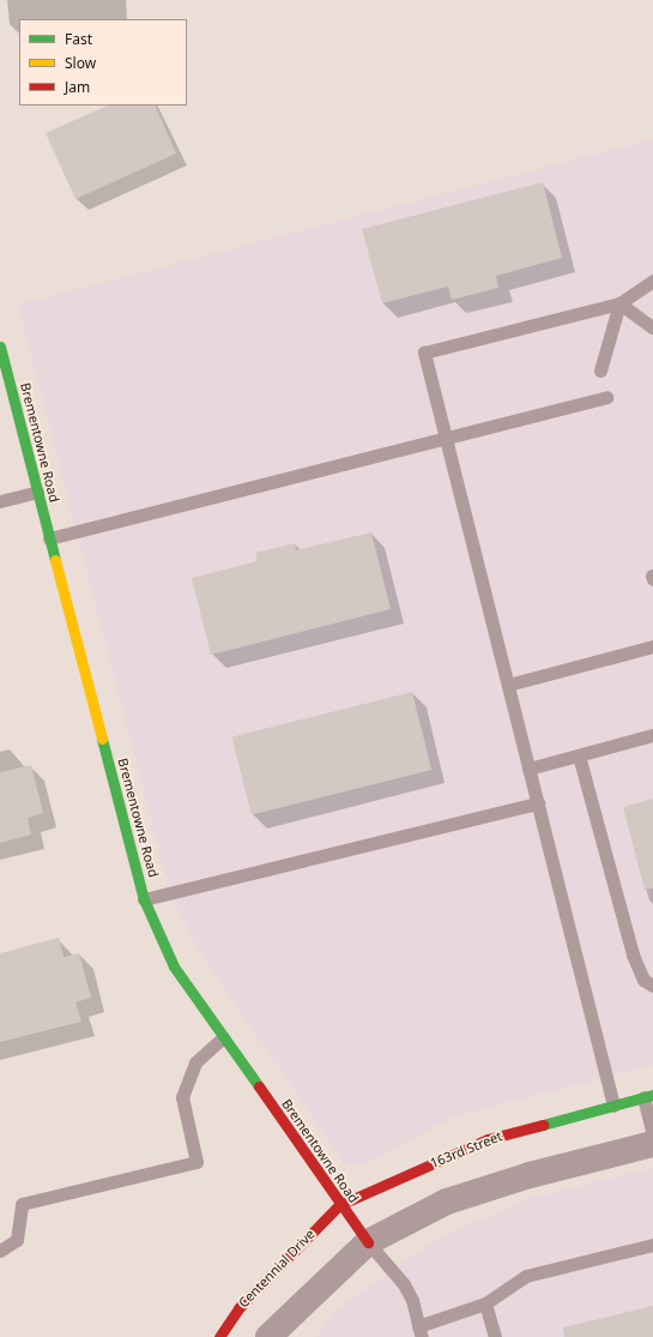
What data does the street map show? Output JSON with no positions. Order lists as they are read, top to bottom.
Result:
{
  "streets": {
    "street": ["Brementowne Road", "163rd Street", "Centennial Drive"]
  },
  "crossings": [
    ["Brementowne Road", "163rd Street"],
    ["Brementowne Road", "Centennial Drive"],
    ["163rd Street", "Centennial Drive"]
  ],
  "legend": ["Fast", "Slow", "Jam"]
}
